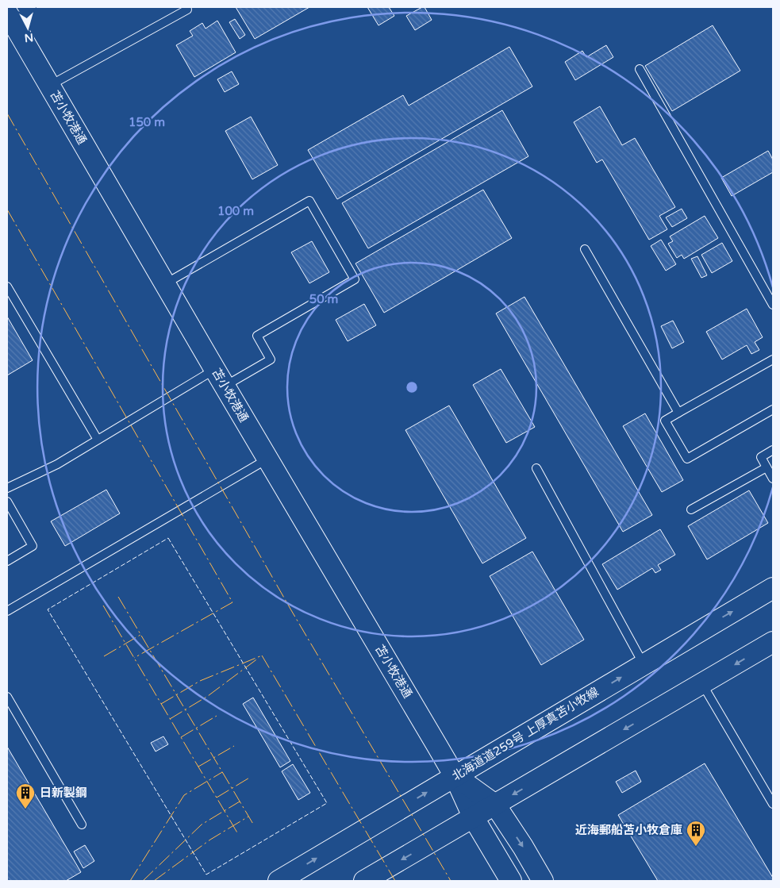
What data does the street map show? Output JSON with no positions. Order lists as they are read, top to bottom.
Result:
{
  "streets": {
    "street": ["苫小牧港通", "北海道道259号 上厚真苫小牧線"]
  },
  "crossings": [
    ["苫小牧港通", "北海道道259号 上厚真苫小牧線"]
  ],
  "places": {
    "building": ["日新製鋼", "近海郵船苫小牧倉庫"]
  },
  "north": "bottom",
  "rings": ["150 m", "100 m", "50 m"]
}
